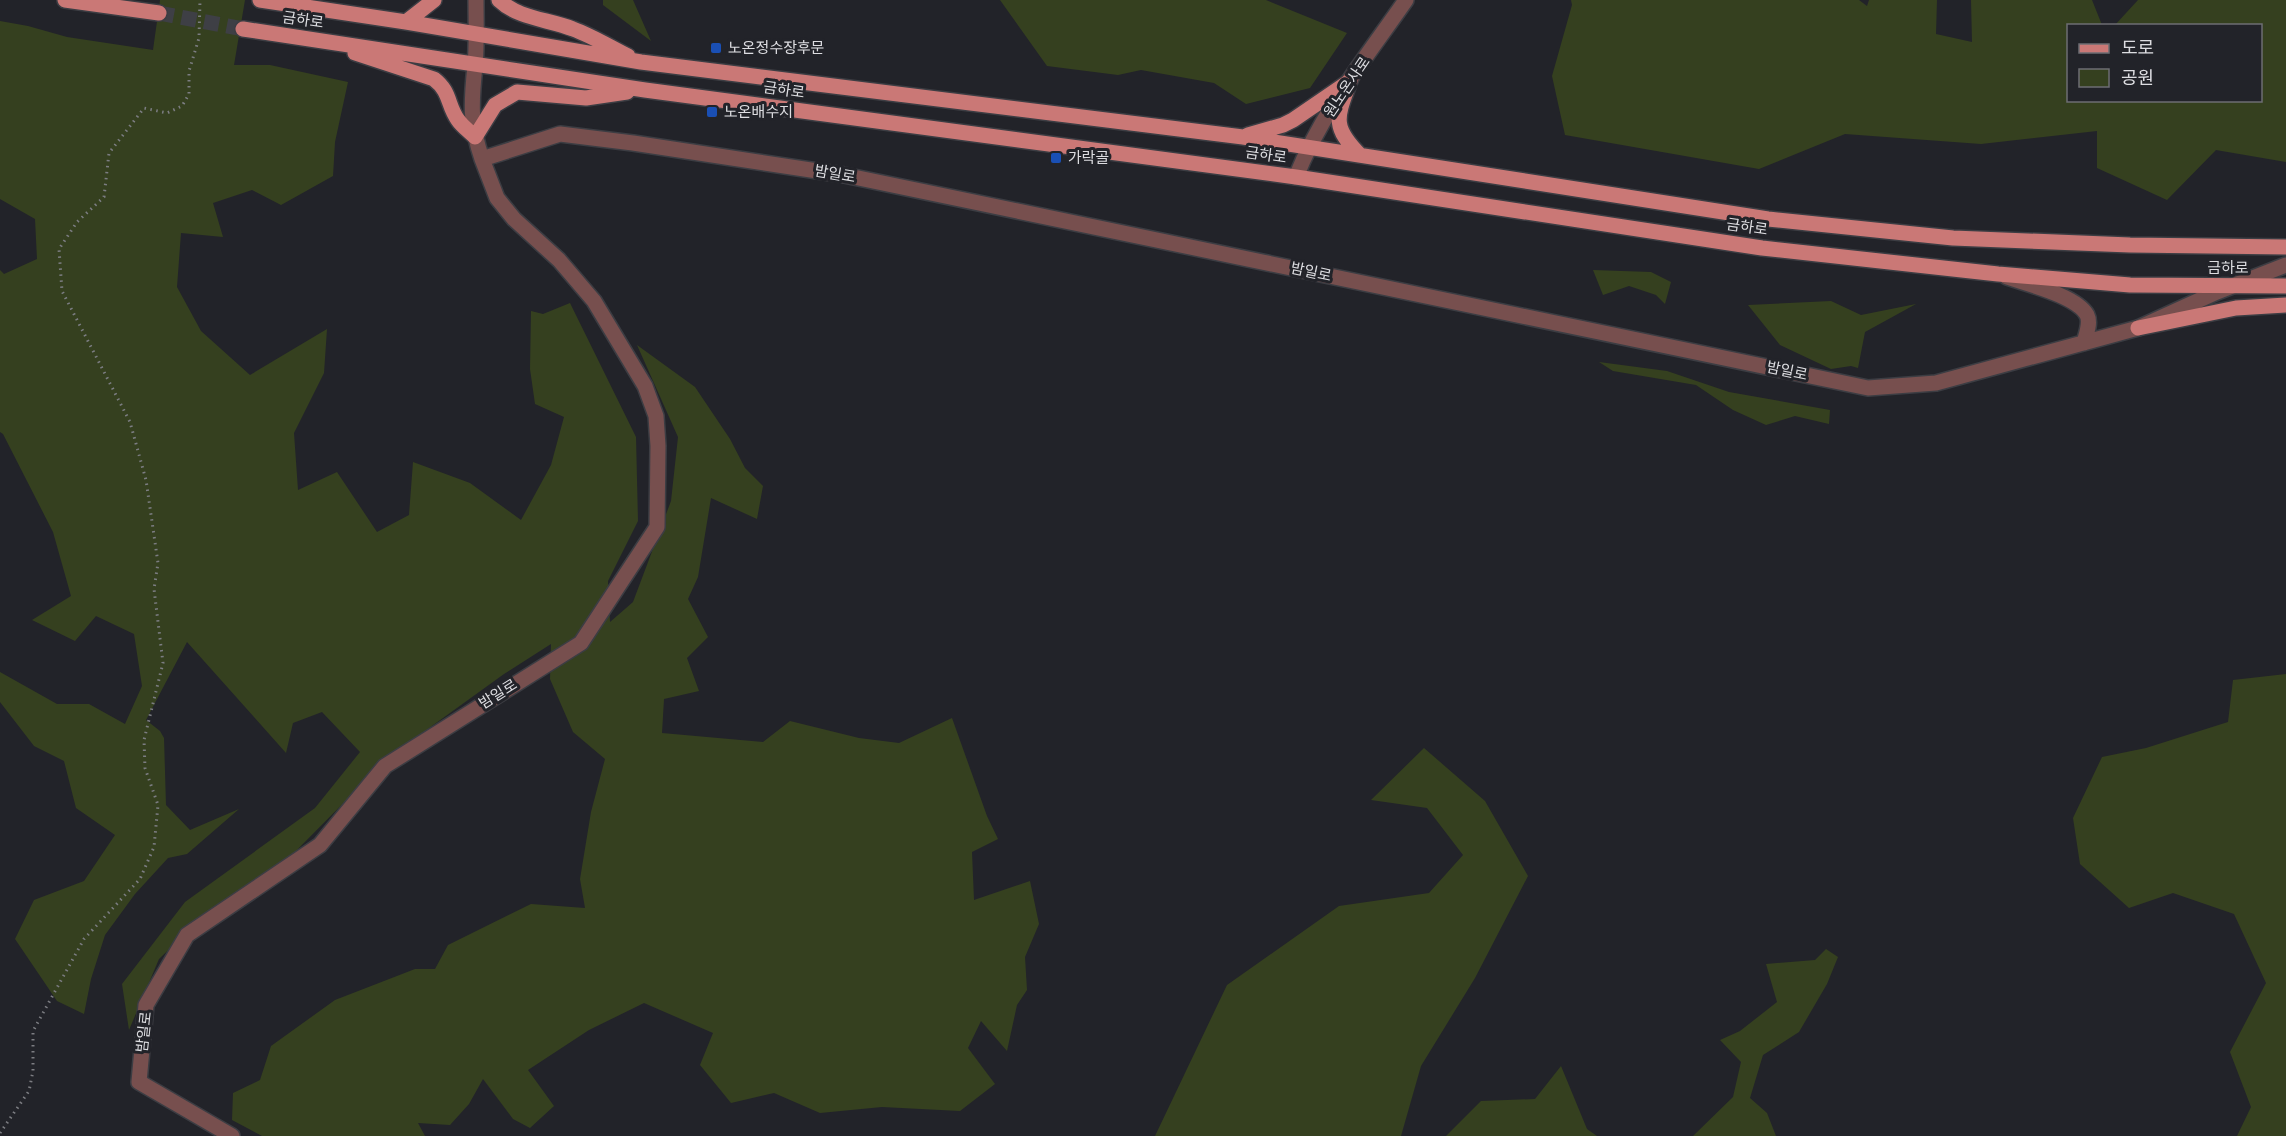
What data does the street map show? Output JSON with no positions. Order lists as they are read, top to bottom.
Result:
{
  "streets": {
    "main road": ["금하로"],
    "street": ["원노온사로", "밤일로"]
  },
  "crossings": [
    ["금하로", "원노온사로"],
    ["금하로", "밤일로"]
  ],
  "places": {
    "transit": ["노온정수장후문", "노온배수지", "가락골"]
  },
  "legend": ["도로", "공원"]
}
